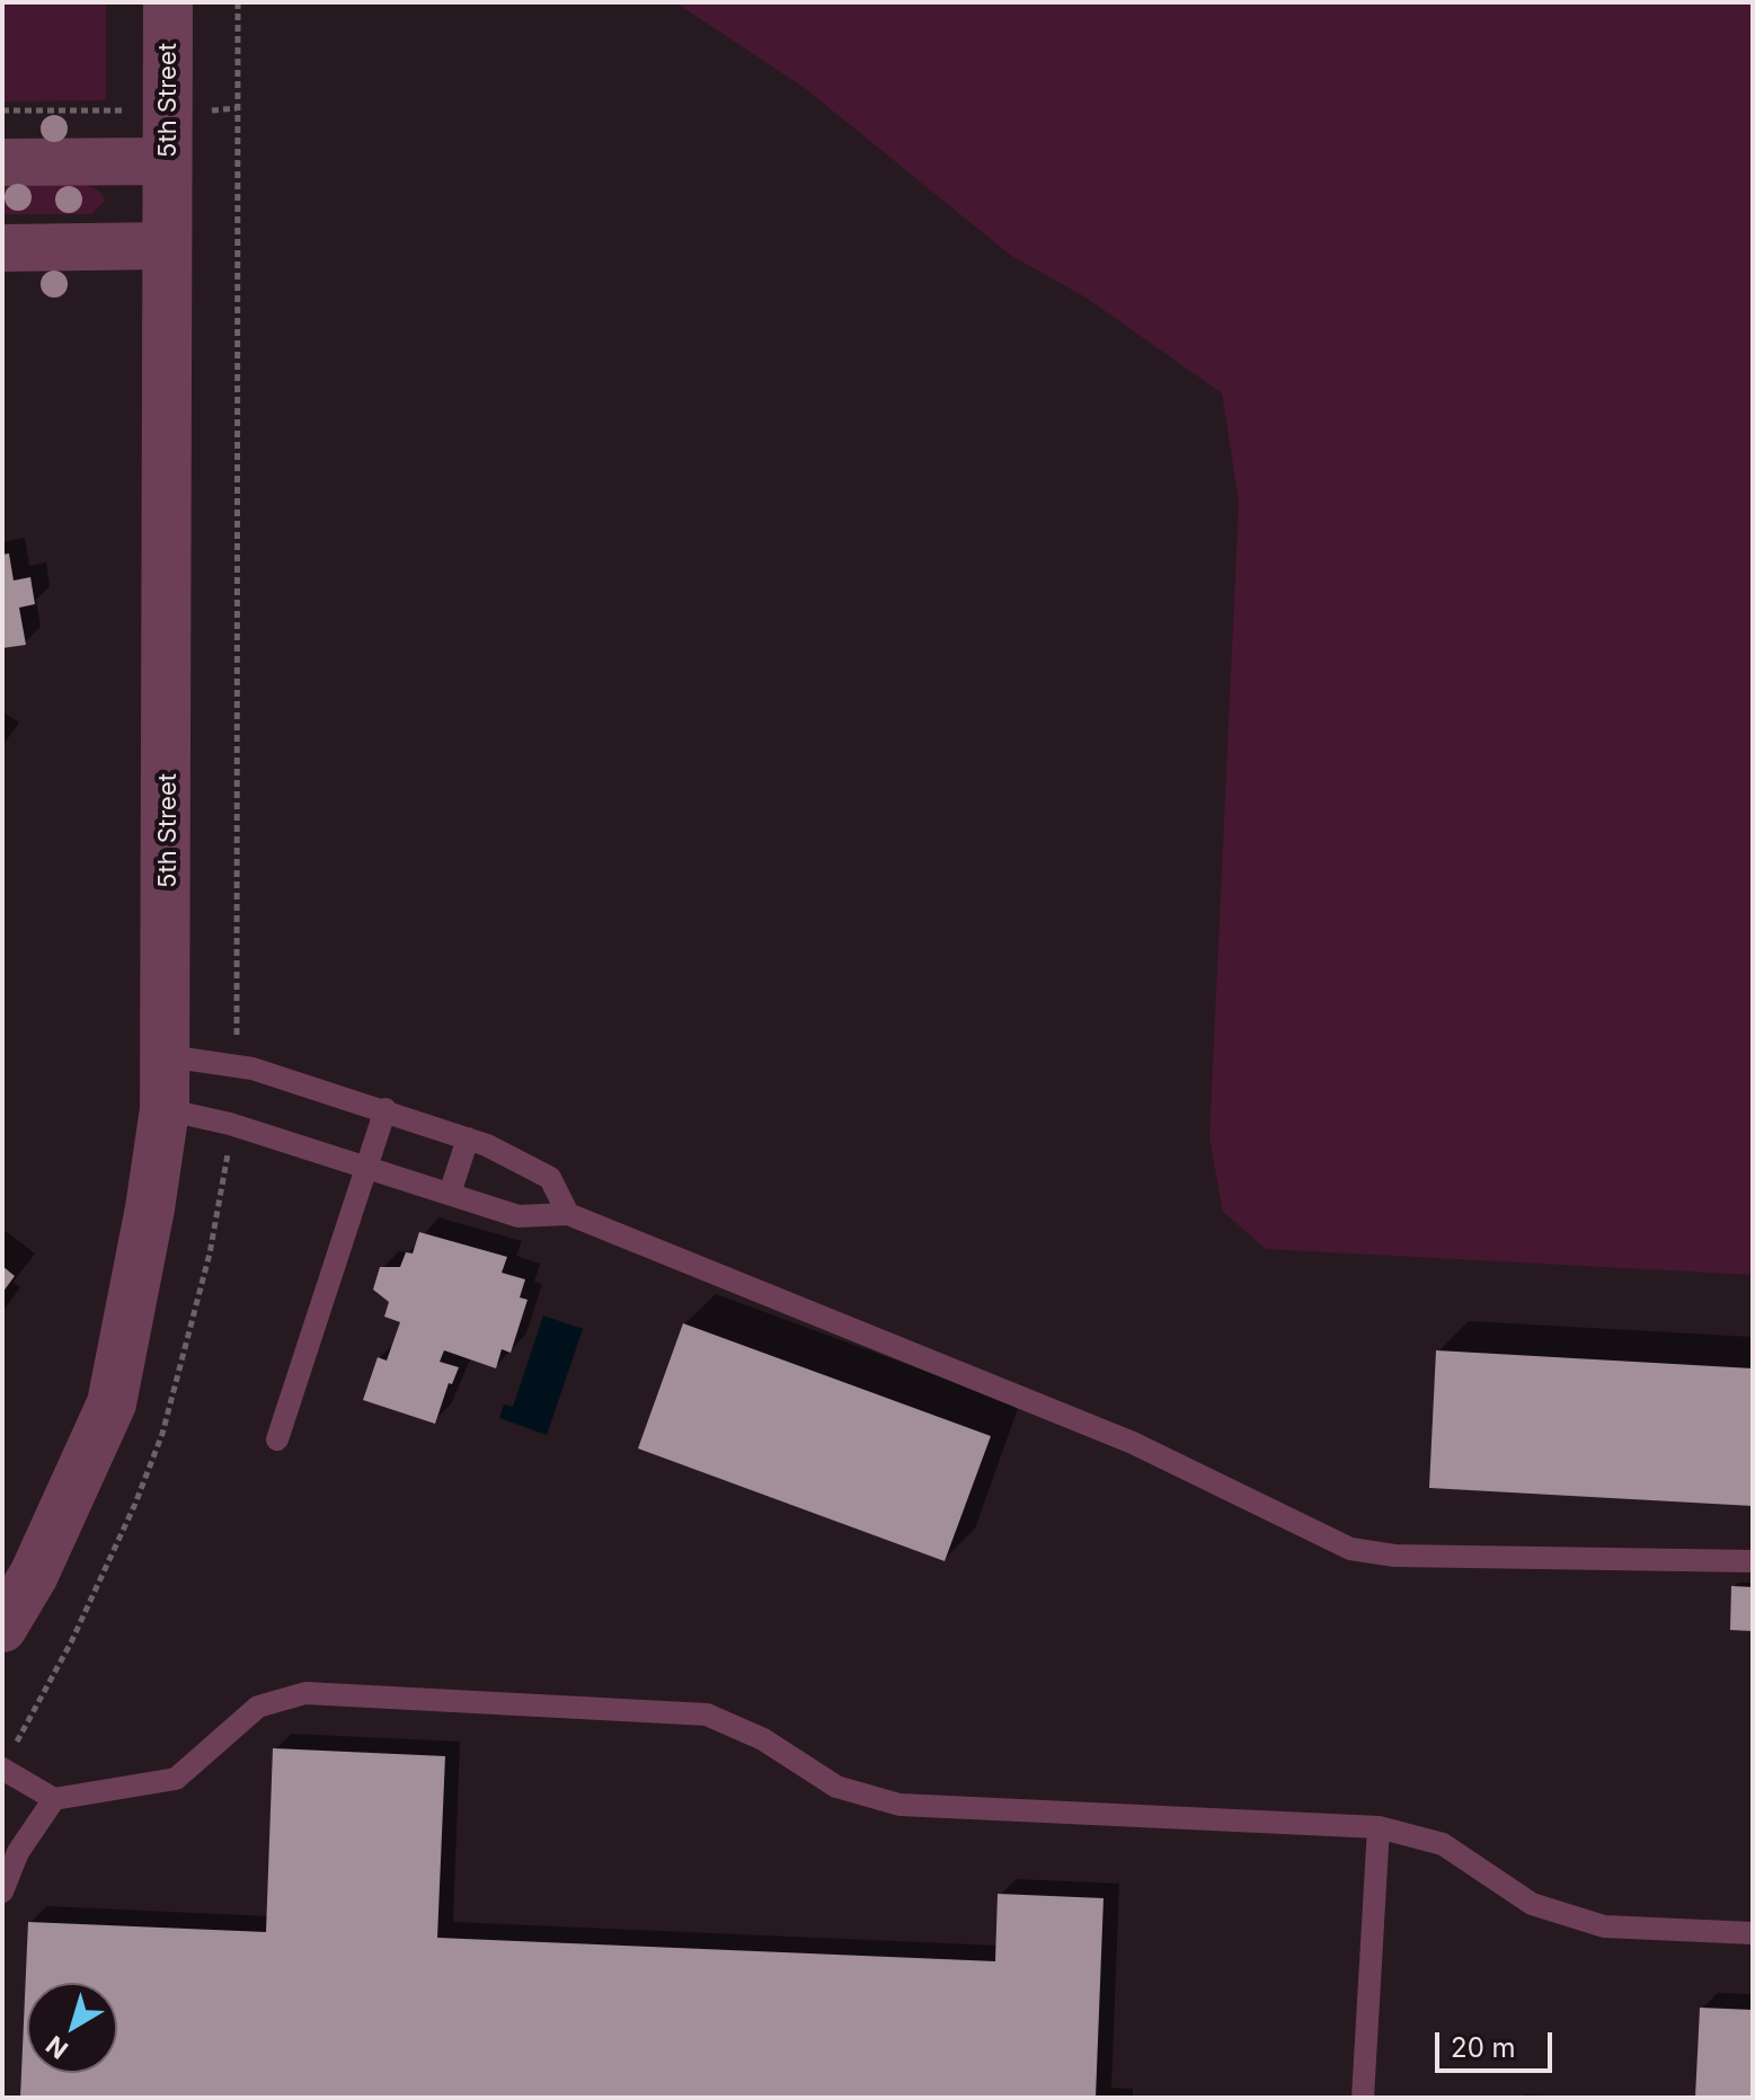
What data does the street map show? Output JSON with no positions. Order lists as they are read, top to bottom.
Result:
{
  "streets": {
    "street": ["5th Street"]
  },
  "scale_bar": "20 m",
  "north": "bottom left"
}
